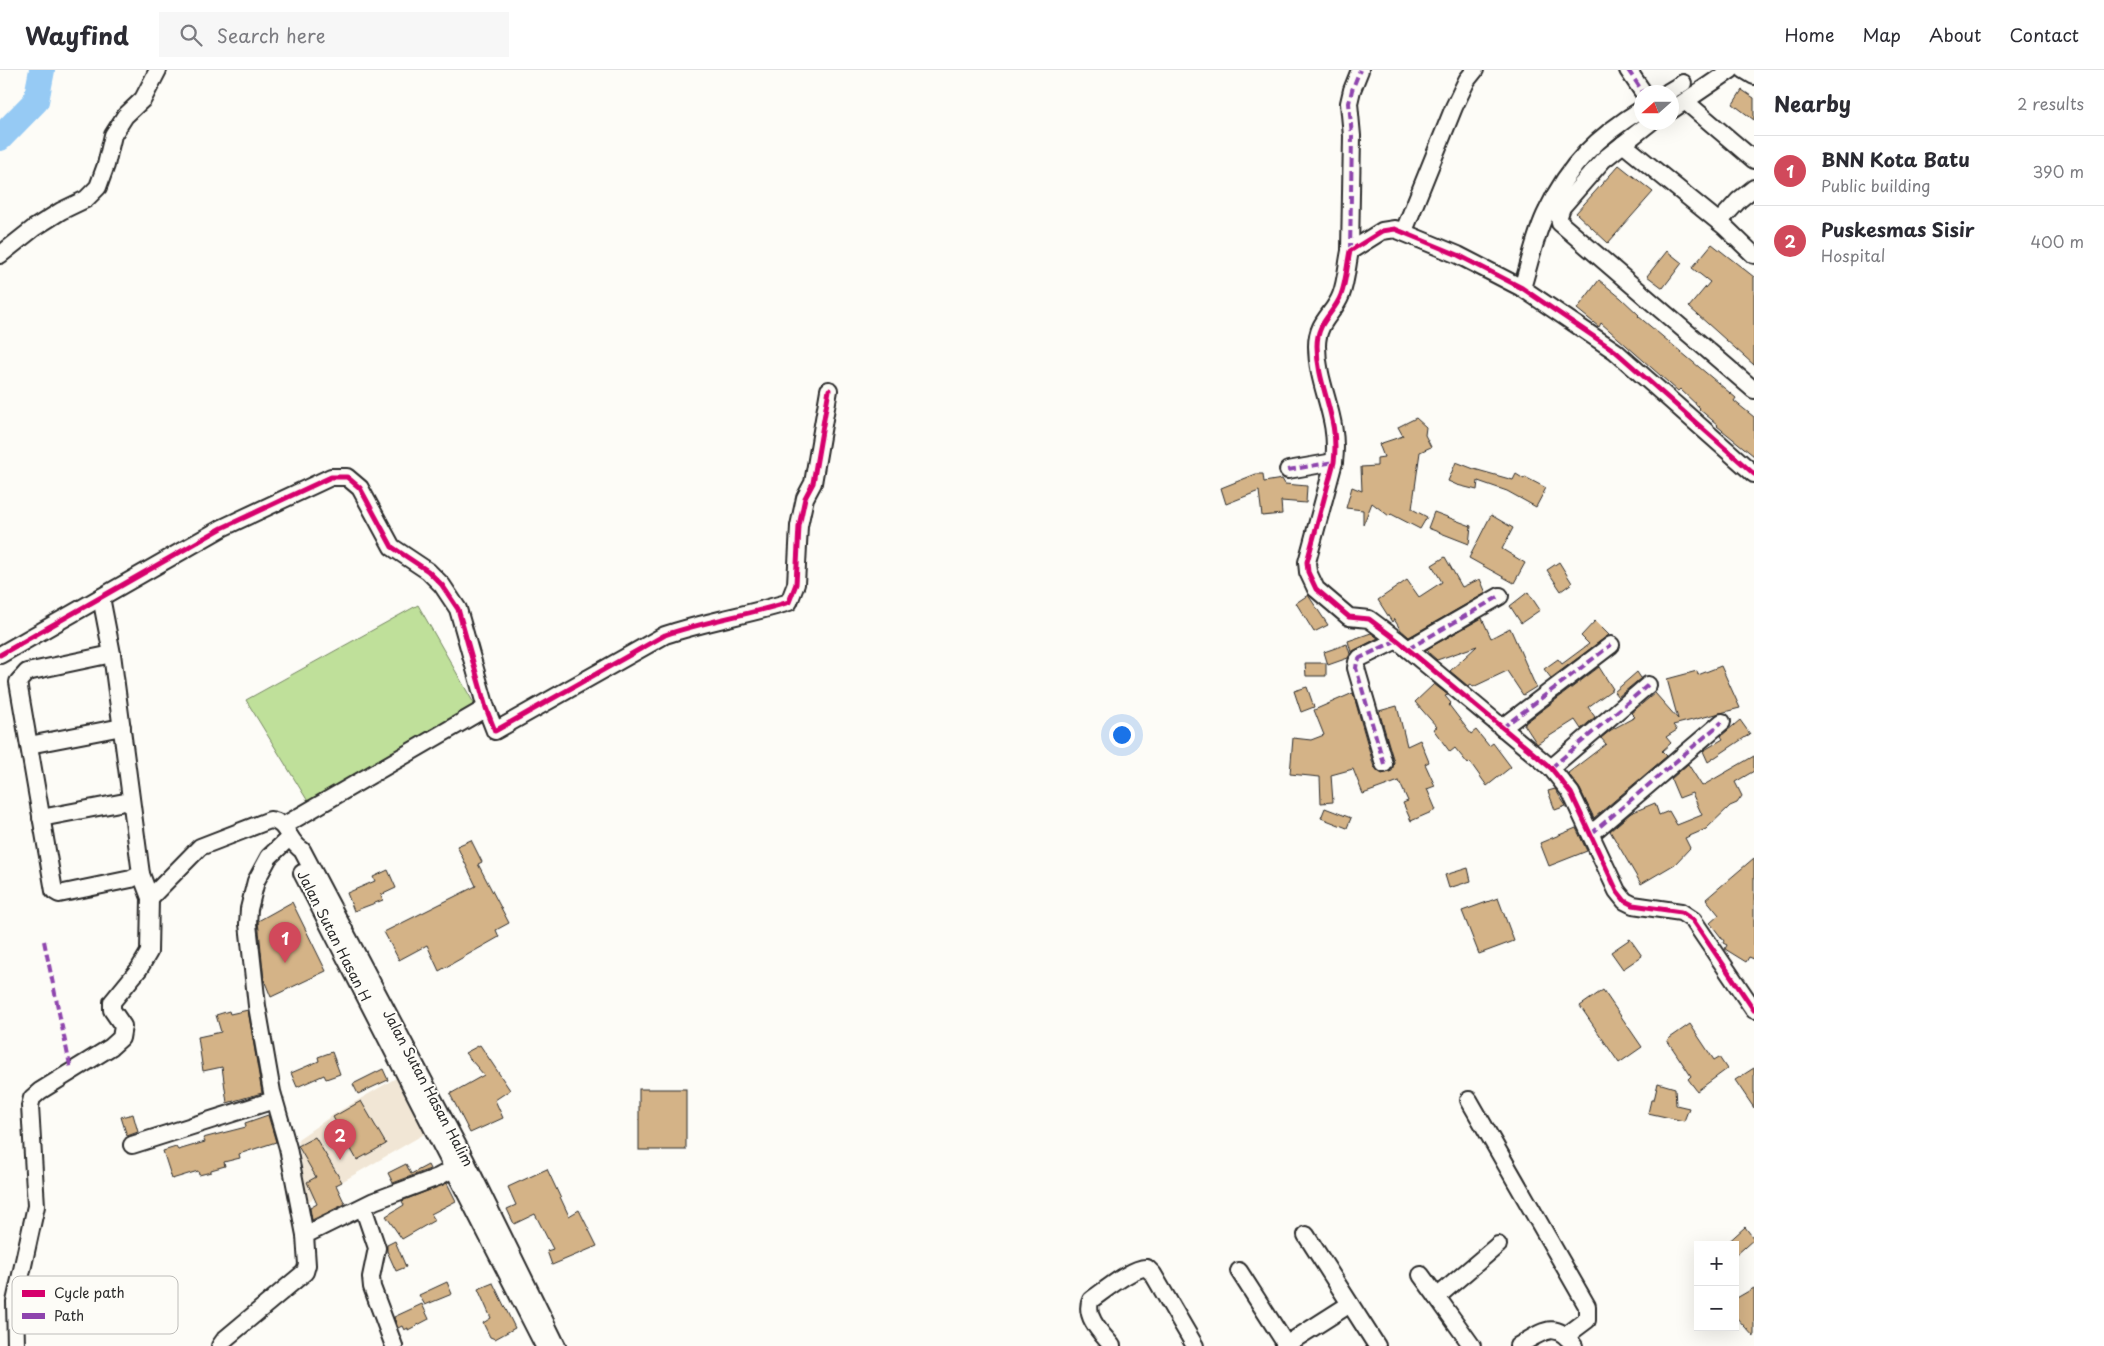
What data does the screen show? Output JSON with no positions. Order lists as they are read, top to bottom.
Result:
{
  "streets": {
    "street": ["Jalan Sutan Hasan Halim"]
  },
  "legend": ["Cycle path", "Path"],
  "north": "left",
  "page": {
    "header": "Wayfind",
    "search": "Search here",
    "nav": [
      "Home",
      "Map",
      "About",
      "Contact"
    ],
    "heading": ["Nearby", "2 results"],
    "list": [
      {
        "mark": "1",
        "name": "BNN Kota Batu",
        "note": "Public building",
        "value": "390 m"
      },
      {
        "mark": "2",
        "name": "Puskesmas Sisir",
        "note": "Hospital",
        "value": "400 m"
      }
    ],
    "pins": ["1", "2"],
    "map_buttons": ["+", "−"]
  }
}
